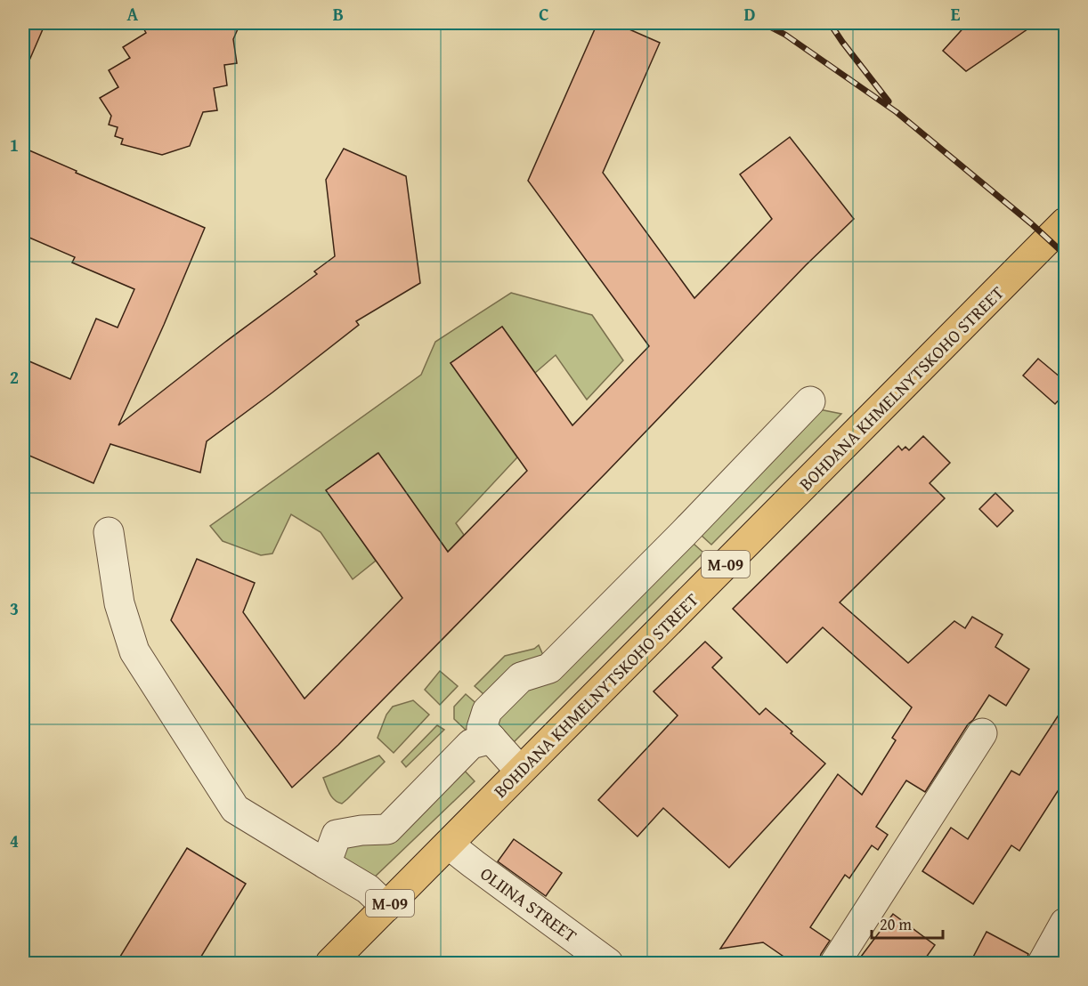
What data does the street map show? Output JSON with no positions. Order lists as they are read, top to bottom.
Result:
{
  "streets": {
    "main road": ["BOHDANA KHMELNYTSKOHO STREET", "М-09"],
    "street": ["OLIINA STREET"]
  },
  "crossings": [
    ["BOHDANA KHMELNYTSKOHO STREET", "OLIINA STREET"]
  ],
  "scale_bar": "20 m",
  "grid": {
    "columns": [
      "A",
      "B",
      "C",
      "D",
      "E"
    ],
    "rows": [
      "1",
      "2",
      "3",
      "4"
    ]
  }
}
